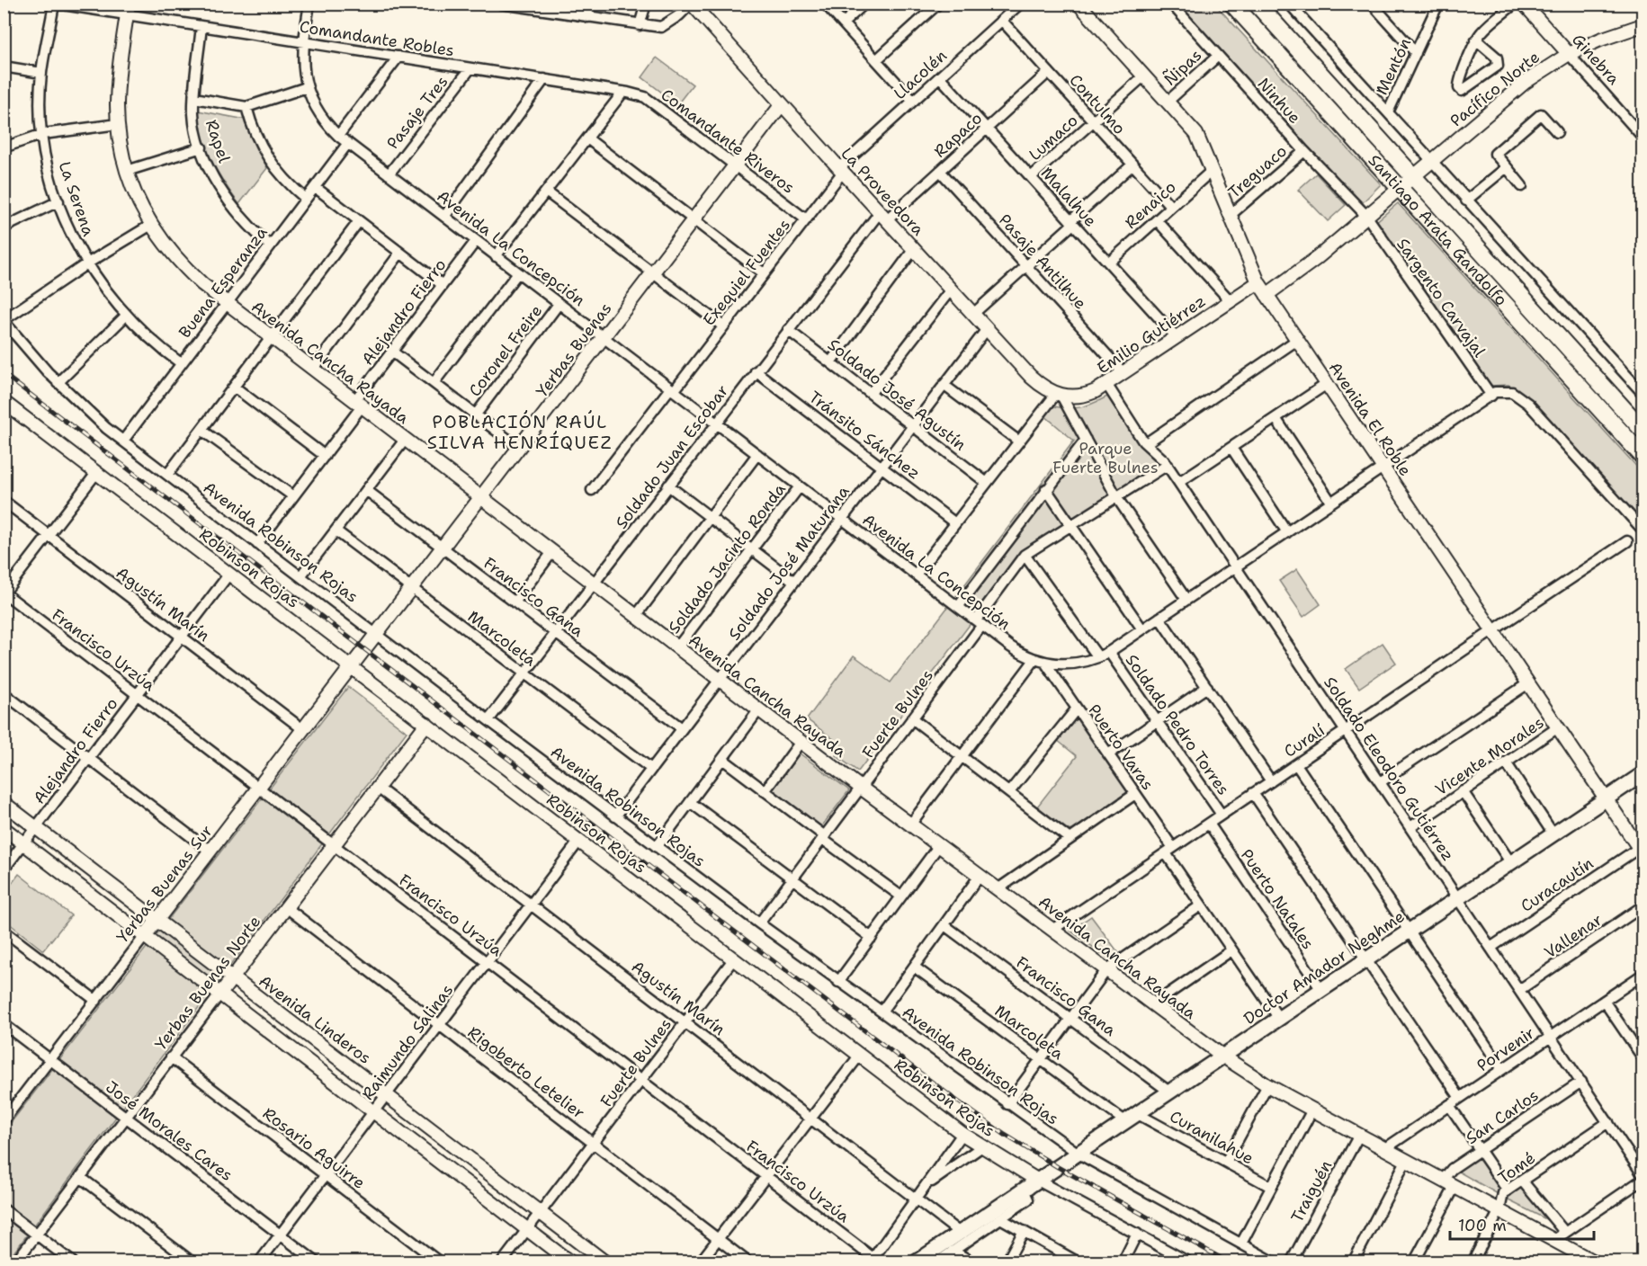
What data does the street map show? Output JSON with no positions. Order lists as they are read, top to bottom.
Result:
{
  "streets": {
    "main road": ["Santiago Arata Gandolfo", "Doctor Amador Neghme"],
    "street": [
      "Comandante Robles",
      "Ginebra",
      "Mentón",
      "Ñipas",
      "Llacolén",
      "Pacífico Norte",
      "Ninhue",
      "Contulmo",
      "Pasaje Tres",
      "Rapaco",
      "Lumaco",
      "Rapel",
      "Comandante Riveros",
      "Treguaco",
      "La Proveedora",
      "Malalhue",
      "La Serena",
      "Renaico",
      "Avenida La Concepción",
      "Pasaje Antilhue",
      "Exequiel Fuentes",
      "Buena Esperanza",
      "Sargento Carvajal",
      "Alejandro Fierro",
      "Emilio Gutiérrez",
      "Yerbas Buenas",
      "Coronel Freire",
      "Avenida Cancha Rayada",
      "Soldado José Agustín",
      "Avenida El Roble",
      "Tránsito Sánchez",
      "Soldado Juan Escobar",
      "Avenida Robinson Rojas",
      "Soldado Jacinto Ronda",
      "Soldado José Maturana",
      "Robinson Rojas",
      "Francisco Gana",
      "Agustín Marín",
      "Marcoleta",
      "Francisco Urzúa",
      "Fuerte Bulnes",
      "Soldado Pedro Torres",
      "Curalí",
      "Puerto Varas",
      "Vicente Morales",
      "Soldado Eleodoro Gutiérrez",
      "Yerbas Buenas Sur",
      "Curacautín",
      "Puerto Natales",
      "Vallenar",
      "Yerbas Buenas Norte",
      "Avenida Linderos",
      "Raimundo Salinas",
      "Porvenir",
      "Rigoberto Letelier",
      "San Carlos",
      "José Morales Cares",
      "Curanilahue",
      "Rosario Aguirre",
      "Tomé",
      "Traiguén"
    ]
  },
  "crossings": [
    ["Comandante Robles", "Pasaje Tres"],
    ["Comandante Robles", "Rapel"],
    ["Comandante Robles", "Comandante Riveros"],
    ["Comandante Robles", "La Serena"],
    ["Comandante Robles", "Avenida La Concepción"],
    ["Comandante Robles", "Avenida Cancha Rayada"],
    ["Ginebra", "Pacífico Norte"],
    ["Ñipas", "Ninhue"],
    ["Ñipas", "Avenida El Roble"],
    ["Llacolén", "Contulmo"],
    ["Llacolén", "La Proveedora"],
    ["Llacolén", "Malalhue"],
    ["Llacolén", "Exequiel Fuentes"],
    ["Ninhue", "Treguaco"],
    ["Ninhue", "Sargento Carvajal"],
    ["Contulmo", "Rapaco"],
    ["Contulmo", "Lumaco"],
    ["Contulmo", "Renaico"],
    ["Pasaje Tres", "Avenida La Concepción"],
    ["Rapaco", "La Proveedora"],
    ["Rapaco", "Malalhue"],
    ["Rapaco", "Pasaje Antilhue"],
    ["Rapaco", "Soldado Juan Escobar"],
    ["Lumaco", "Malalhue"],
    ["Lumaco", "Avenida El Roble"],
    ["Rapel", "Buena Esperanza"],
    ["Comandante Riveros", "Exequiel Fuentes"],
    ["Comandante Riveros", "Yerbas Buenas"],
    ["Treguaco", "Avenida El Roble"],
    ["La Proveedora", "Exequiel Fuentes"],
    ["La Proveedora", "Emilio Gutiérrez"],
    ["La Proveedora", "Yerbas Buenas"],
    ["La Proveedora", "Soldado Juan Escobar"],
    ["La Proveedora", "Soldado José Maturana"],
    ["Malalhue", "Renaico"],
    ["Malalhue", "Emilio Gutiérrez"],
    ["La Serena", "Buena Esperanza"],
    ["Renaico", "Avenida El Roble"],
    ["Avenida La Concepción", "Exequiel Fuentes"],
    ["Avenida La Concepción", "Buena Esperanza"],
    ["Avenida La Concepción", "Sargento Carvajal"],
    ["Avenida La Concepción", "Alejandro Fierro"],
    ["Avenida La Concepción", "Yerbas Buenas"],
    ["Avenida La Concepción", "Coronel Freire"],
    ["Avenida La Concepción", "Avenida El Roble"],
    ["Avenida La Concepción", "Soldado Juan Escobar"],
    ["Avenida La Concepción", "Soldado Jacinto Ronda"],
    ["Avenida La Concepción", "Soldado José Maturana"],
    ["Avenida La Concepción", "Fuerte Bulnes"],
    ["Avenida La Concepción", "Soldado Pedro Torres"],
    ["Avenida La Concepción", "Puerto Varas"],
    ["Avenida La Concepción", "Soldado Eleodoro Gutiérrez"],
    ["Pasaje Antilhue", "Emilio Gutiérrez"],
    ["Buena Esperanza", "Avenida Cancha Rayada"],
    ["Buena Esperanza", "Avenida Robinson Rojas"],
    ["Alejandro Fierro", "Avenida Cancha Rayada"],
    ["Alejandro Fierro", "Avenida Robinson Rojas"],
    ["Alejandro Fierro", "Robinson Rojas"],
    ["Alejandro Fierro", "Agustín Marín"],
    ["Alejandro Fierro", "Francisco Urzúa"],
    ["Alejandro Fierro", "Avenida Linderos"],
    ["Emilio Gutiérrez", "Avenida El Roble"],
    ["Emilio Gutiérrez", "Soldado Eleodoro Gutiérrez"],
    ["Yerbas Buenas", "Avenida Cancha Rayada"],
    ["Yerbas Buenas", "Avenida Robinson Rojas"],
    ["Yerbas Buenas", "Robinson Rojas"],
    ["Yerbas Buenas", "Francisco Gana"],
    ["Yerbas Buenas", "Marcoleta"],
    ["Yerbas Buenas", "Yerbas Buenas Sur"],
    ["Avenida Cancha Rayada", "Soldado Juan Escobar"],
    ["Avenida Cancha Rayada", "Soldado Jacinto Ronda"],
    ["Avenida Cancha Rayada", "Soldado José Maturana"],
    ["Avenida Cancha Rayada", "Fuerte Bulnes"],
    ["Avenida Cancha Rayada", "Curalí"],
    ["Avenida Cancha Rayada", "Doctor Amador Neghme"],
    ["Avenida Cancha Rayada", "Porvenir"],
    ["Avenida Cancha Rayada", "San Carlos"],
    ["Avenida Cancha Rayada", "Tomé"],
    ["Avenida Cancha Rayada", "Traiguén"],
    ["Soldado José Agustín", "Soldado Juan Escobar"],
    ["Soldado José Agustín", "Soldado José Maturana"],
    ["Avenida El Roble", "Curalí"],
    ["Avenida El Roble", "Vicente Morales"],
    ["Avenida El Roble", "Curacautín"],
    ["Avenida El Roble", "Doctor Amador Neghme"],
    ["Tránsito Sánchez", "Soldado Juan Escobar"],
    ["Tránsito Sánchez", "Soldado José Maturana"],
    ["Soldado Juan Escobar", "Avenida Robinson Rojas"],
    ["Soldado Juan Escobar", "Francisco Gana"],
    ["Soldado Juan Escobar", "Marcoleta"],
    ["Avenida Robinson Rojas", "Soldado José Maturana"],
    ["Avenida Robinson Rojas", "Fuerte Bulnes"],
    ["Avenida Robinson Rojas", "Doctor Amador Neghme"],
    ["Soldado José Maturana", "Francisco Gana"],
    ["Soldado José Maturana", "Marcoleta"],
    ["Robinson Rojas", "Fuerte Bulnes"],
    ["Robinson Rojas", "Yerbas Buenas Sur"],
    ["Robinson Rojas", "Doctor Amador Neghme"],
    ["Robinson Rojas", "Yerbas Buenas Norte"],
    ["Robinson Rojas", "Raimundo Salinas"],
    ["Francisco Gana", "Doctor Amador Neghme"],
    ["Agustín Marín", "Fuerte Bulnes"],
    ["Agustín Marín", "Yerbas Buenas Sur"],
    ["Agustín Marín", "Doctor Amador Neghme"],
    ["Agustín Marín", "Yerbas Buenas Norte"],
    ["Agustín Marín", "Raimundo Salinas"],
    ["Marcoleta", "Doctor Amador Neghme"],
    ["Marcoleta", "Curanilahue"],
    ["Francisco Urzúa", "Fuerte Bulnes"],
    ["Francisco Urzúa", "Yerbas Buenas Sur"],
    ["Francisco Urzúa", "Yerbas Buenas Norte"],
    ["Francisco Urzúa", "Raimundo Salinas"],
    ["Fuerte Bulnes", "Avenida Linderos"],
    ["Fuerte Bulnes", "Rigoberto Letelier"],
    ["Soldado Pedro Torres", "Curalí"],
    ["Curalí", "Puerto Varas"],
    ["Curalí", "Soldado Eleodoro Gutiérrez"],
    ["Curalí", "Puerto Natales"],
    ["Puerto Varas", "Doctor Amador Neghme"],
    ["Vicente Morales", "Soldado Eleodoro Gutiérrez"],
    ["Soldado Eleodoro Gutiérrez", "Curacautín"],
    ["Soldado Eleodoro Gutiérrez", "Vallenar"],
    ["Soldado Eleodoro Gutiérrez", "Doctor Amador Neghme"],
    ["Soldado Eleodoro Gutiérrez", "Porvenir"],
    ["Soldado Eleodoro Gutiérrez", "San Carlos"],
    ["Soldado Eleodoro Gutiérrez", "Tomé"],
    ["Yerbas Buenas Sur", "Avenida Linderos"],
    ["Yerbas Buenas Sur", "José Morales Cares"],
    ["Puerto Natales", "Doctor Amador Neghme"],
    ["Doctor Amador Neghme", "Curanilahue"],
    ["Yerbas Buenas Norte", "Avenida Linderos"],
    ["Yerbas Buenas Norte", "Rigoberto Letelier"],
    ["Yerbas Buenas Norte", "José Morales Cares"],
    ["Yerbas Buenas Norte", "Rosario Aguirre"],
    ["Avenida Linderos", "Raimundo Salinas"],
    ["Raimundo Salinas", "Rigoberto Letelier"],
    ["Raimundo Salinas", "José Morales Cares"],
    ["Raimundo Salinas", "Rosario Aguirre"]
  ],
  "districts": ["POBLACIÓN RAÚL SILVA HENRÍQUEZ"],
  "parks": ["Parque Fuerte Bulnes"],
  "scale_bar": "100 m"
}
